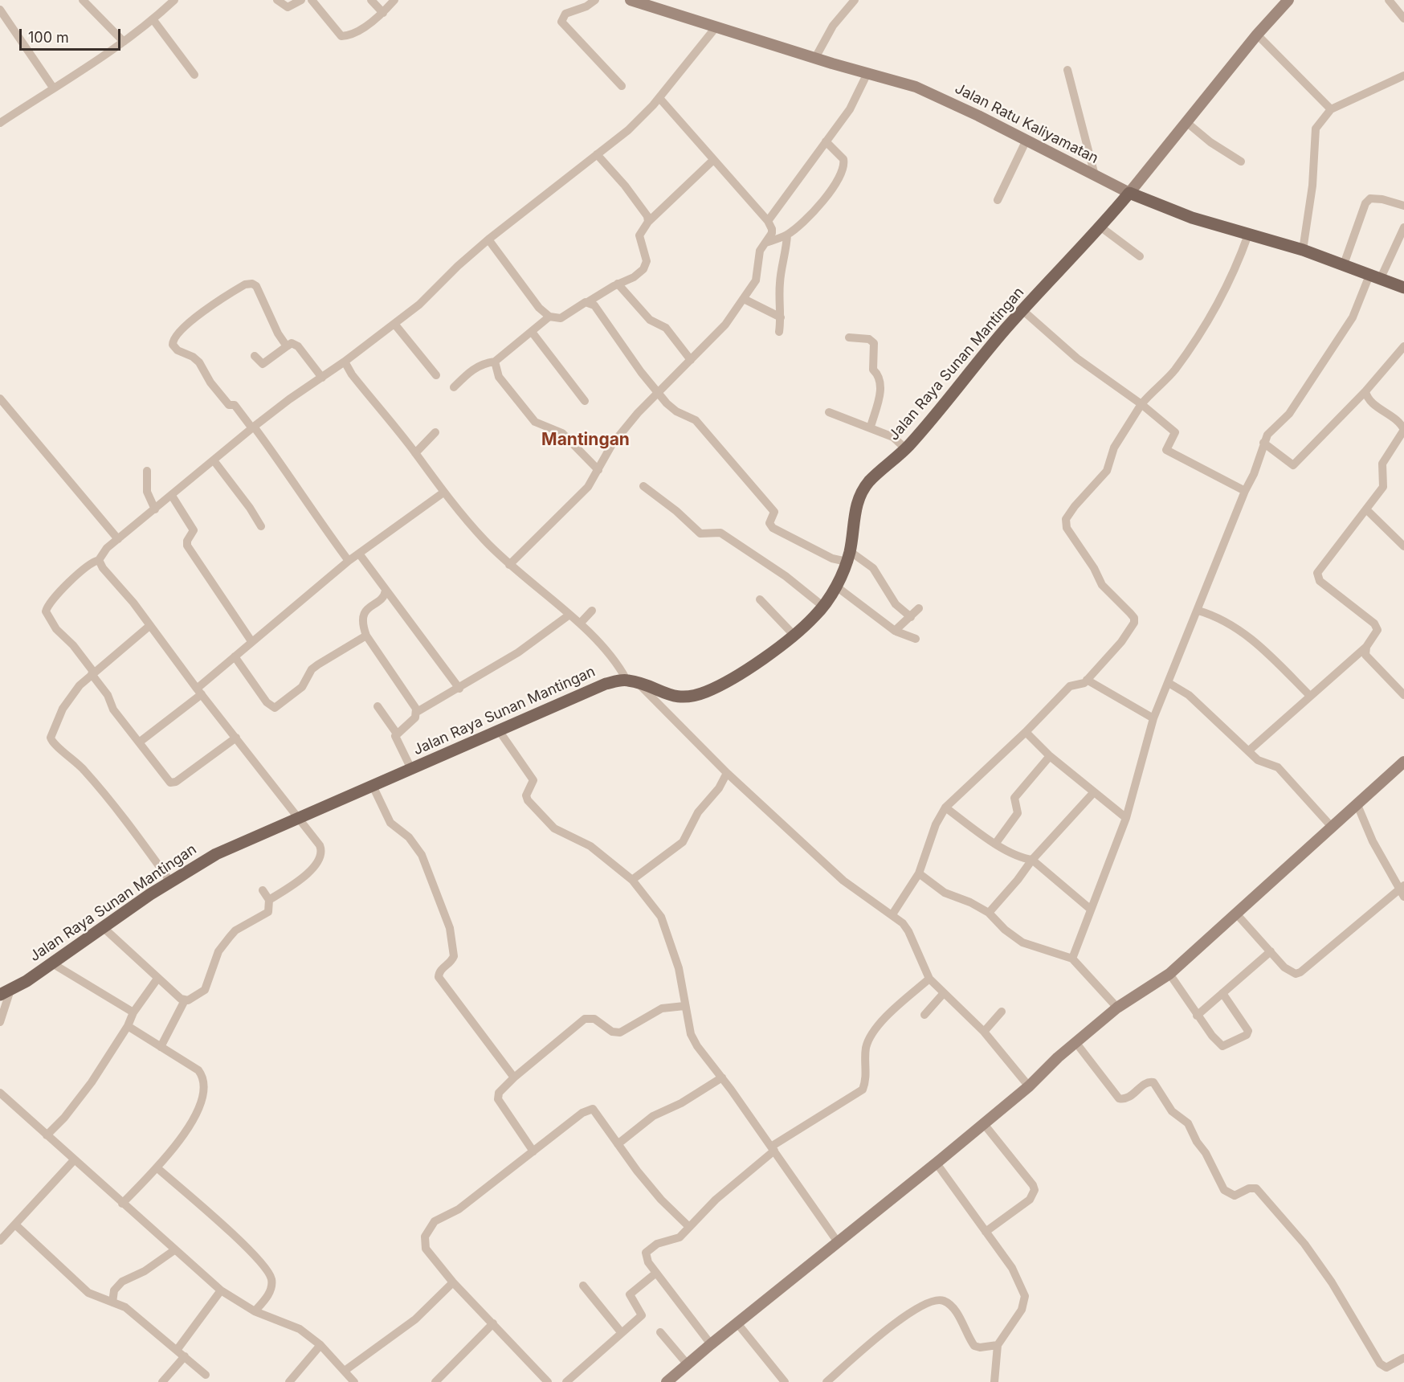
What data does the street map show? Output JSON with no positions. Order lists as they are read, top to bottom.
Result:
{
  "streets": {
    "main road": ["Jalan Ratu Kaliyamatan", "Jalan Raya Sunan Mantingan"]
  },
  "crossings": [
    ["Jalan Ratu Kaliyamatan", "Jalan Raya Sunan Mantingan"]
  ],
  "districts": ["Mantingan"],
  "scale_bar": "100 m"
}
